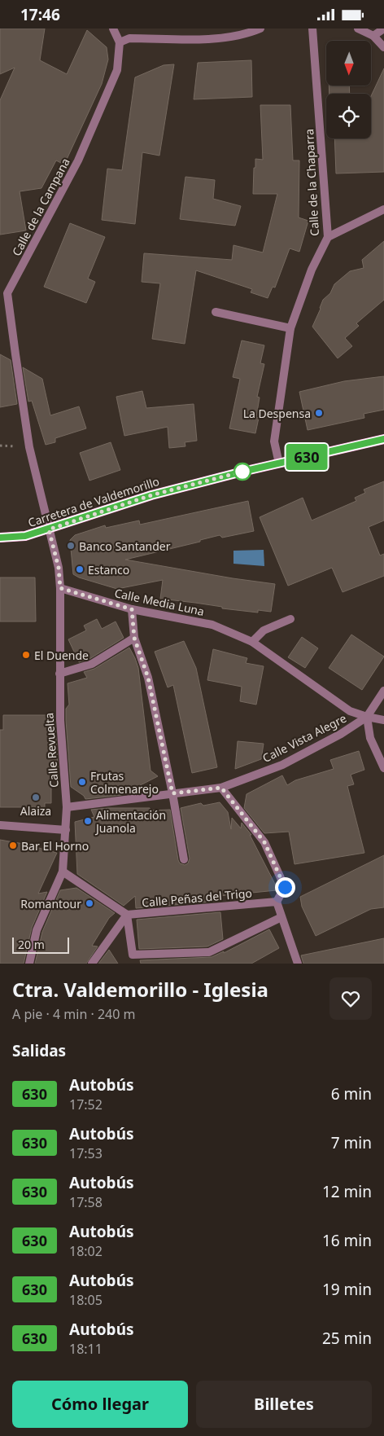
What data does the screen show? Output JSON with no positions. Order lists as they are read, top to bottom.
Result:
{
  "streets": {
    "main road": ["Carretera de Valdemorillo"],
    "street": [
      "Calle de la Chaparra",
      "Calle de la Campana",
      "Calle Media Luna",
      "Calle Vista Alegre",
      "Calle Revuelta",
      "Calle Peñas del Trigo"
    ]
  },
  "crossings": [
    ["Calle de la Chaparra", "Carretera de Valdemorillo"],
    ["Calle de la Campana", "Carretera de Valdemorillo"],
    ["Calle de la Campana", "Calle Revuelta"],
    ["Carretera de Valdemorillo", "Calle Revuelta"],
    ["Calle Media Luna", "Calle Vista Alegre"],
    ["Calle Media Luna", "Calle Revuelta"],
    ["Calle Vista Alegre", "Calle Revuelta"],
    ["Calle Revuelta", "Calle Peñas del Trigo"]
  ],
  "places": [
    "La Despensa",
    "Banco Santander",
    "Estanco",
    "El Duende",
    "Frutas Colmenarejo",
    "Alaiza",
    "Alimentación Juanola",
    "Bar El Horno",
    "Romantour"
  ],
  "lines": ["bus line 630"],
  "scale_bar": "20 m",
  "north": "bottom",
  "page": {
    "status": "17:46",
    "on_map": "630",
    "scale": "20 m",
    "heading": [
      ["Ctra. Valdemorillo - Iglesia", "A pie · 4 min · 240 m"],
      "Salidas"
    ],
    "list": [
      {
        "mark": "630",
        "name": "Autobús",
        "note": "17:52",
        "value": "6 min"
      },
      {
        "mark": "630",
        "name": "Autobús",
        "note": "17:53",
        "value": "7 min"
      },
      {
        "mark": "630",
        "name": "Autobús",
        "note": "17:58",
        "value": "12 min"
      },
      {
        "mark": "630",
        "name": "Autobús",
        "note": "18:02",
        "value": "16 min"
      },
      {
        "mark": "630",
        "name": "Autobús",
        "note": "18:05",
        "value": "19 min"
      },
      {
        "mark": "630",
        "name": "Autobús",
        "note": "18:11",
        "value": "25 min"
      }
    ],
    "buttons": ["Cómo llegar", "Billetes"]
  }
}
